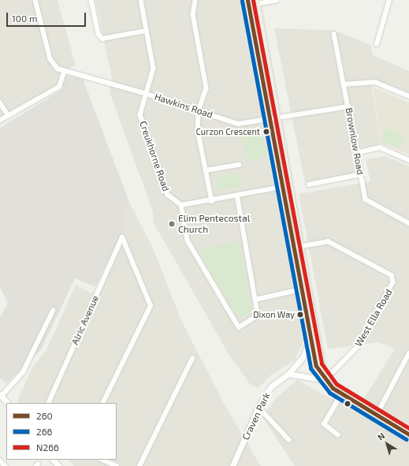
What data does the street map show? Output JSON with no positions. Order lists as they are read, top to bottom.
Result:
{
  "streets": {
    "street": [
      "Hawkins Road",
      "Brownlow Road",
      "Creukhorne Road",
      "West Ella Road",
      "Alric Avenue",
      "Craven Park"
    ]
  },
  "crossings": [
    ["Hawkins Road", "Brownlow Road"],
    ["Hawkins Road", "Creukhorne Road"]
  ],
  "places": ["Curzon Crescent", "Elim Pentecostal Church", "Dixon Way"],
  "lines": ["transit line 260", "transit line N266", "transit line 266"],
  "legend": ["260", "266", "N266"],
  "scale_bar": "100 m",
  "north": "top left"
}
